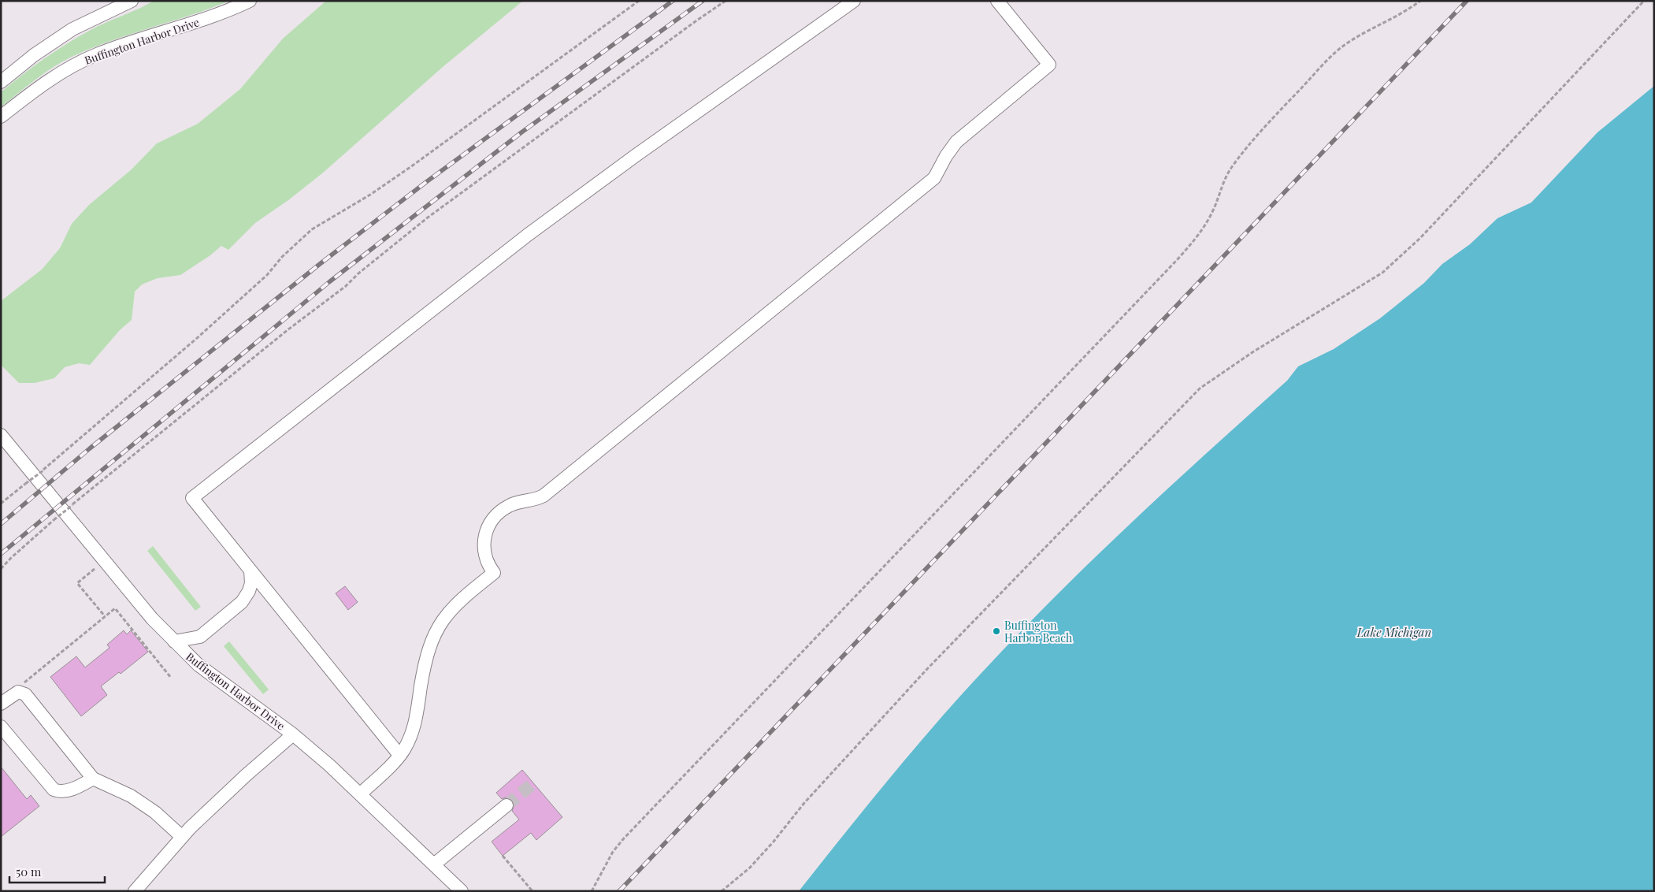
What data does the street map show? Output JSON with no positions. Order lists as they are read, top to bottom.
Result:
{
  "streets": {
    "street": ["Buffington Harbor Drive"]
  },
  "water": ["Lake Michigan"],
  "places": ["Buffington Harbor Beach"],
  "scale_bar": "50 m"
}
